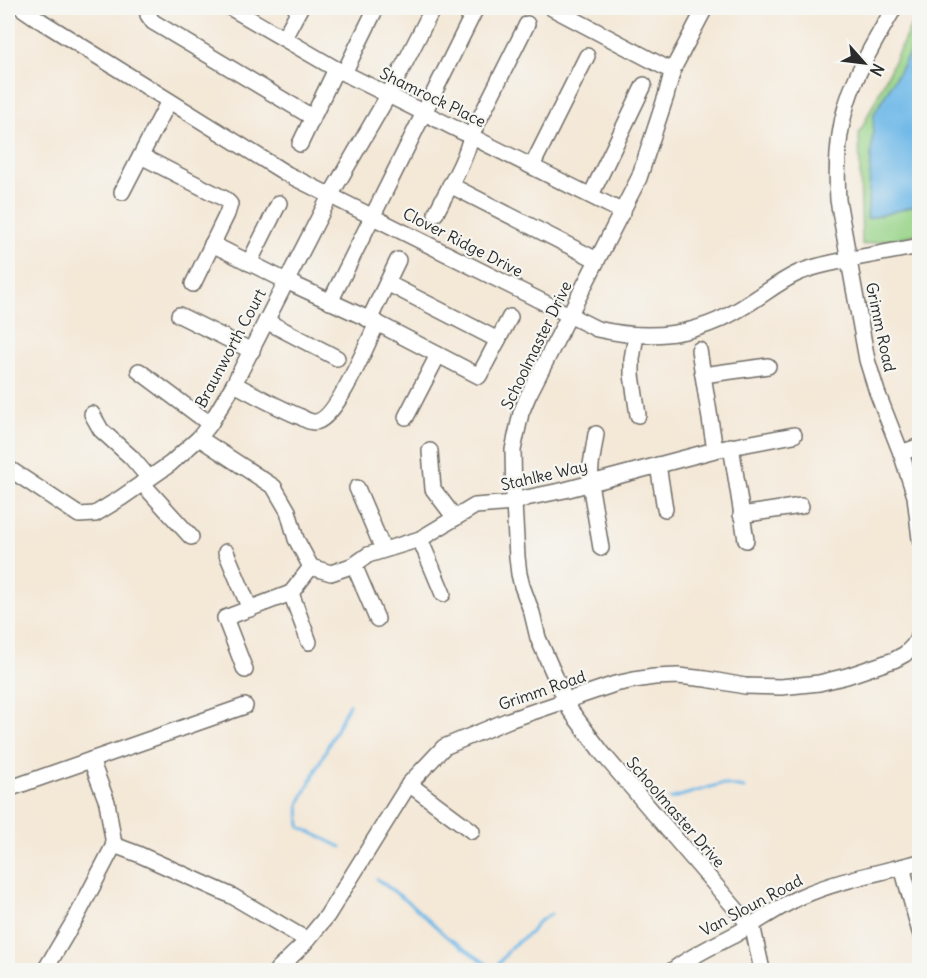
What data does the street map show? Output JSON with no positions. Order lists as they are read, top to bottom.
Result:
{
  "streets": {
    "street": [
      "Shamrock Place",
      "Clover Ridge Drive",
      "Grimm Road",
      "Schoolmaster Drive",
      "Braunworth Court",
      "Stahlke Way",
      "Van Sloun Road"
    ]
  },
  "crossings": [
    ["Shamrock Place", "Schoolmaster Drive"],
    ["Shamrock Place", "Braunworth Court"],
    ["Clover Ridge Drive", "Grimm Road"],
    ["Clover Ridge Drive", "Schoolmaster Drive"],
    ["Clover Ridge Drive", "Braunworth Court"],
    ["Grimm Road", "Schoolmaster Drive"],
    ["Schoolmaster Drive", "Stahlke Way"],
    ["Schoolmaster Drive", "Van Sloun Road"]
  ],
  "north": "bottom right"
}
